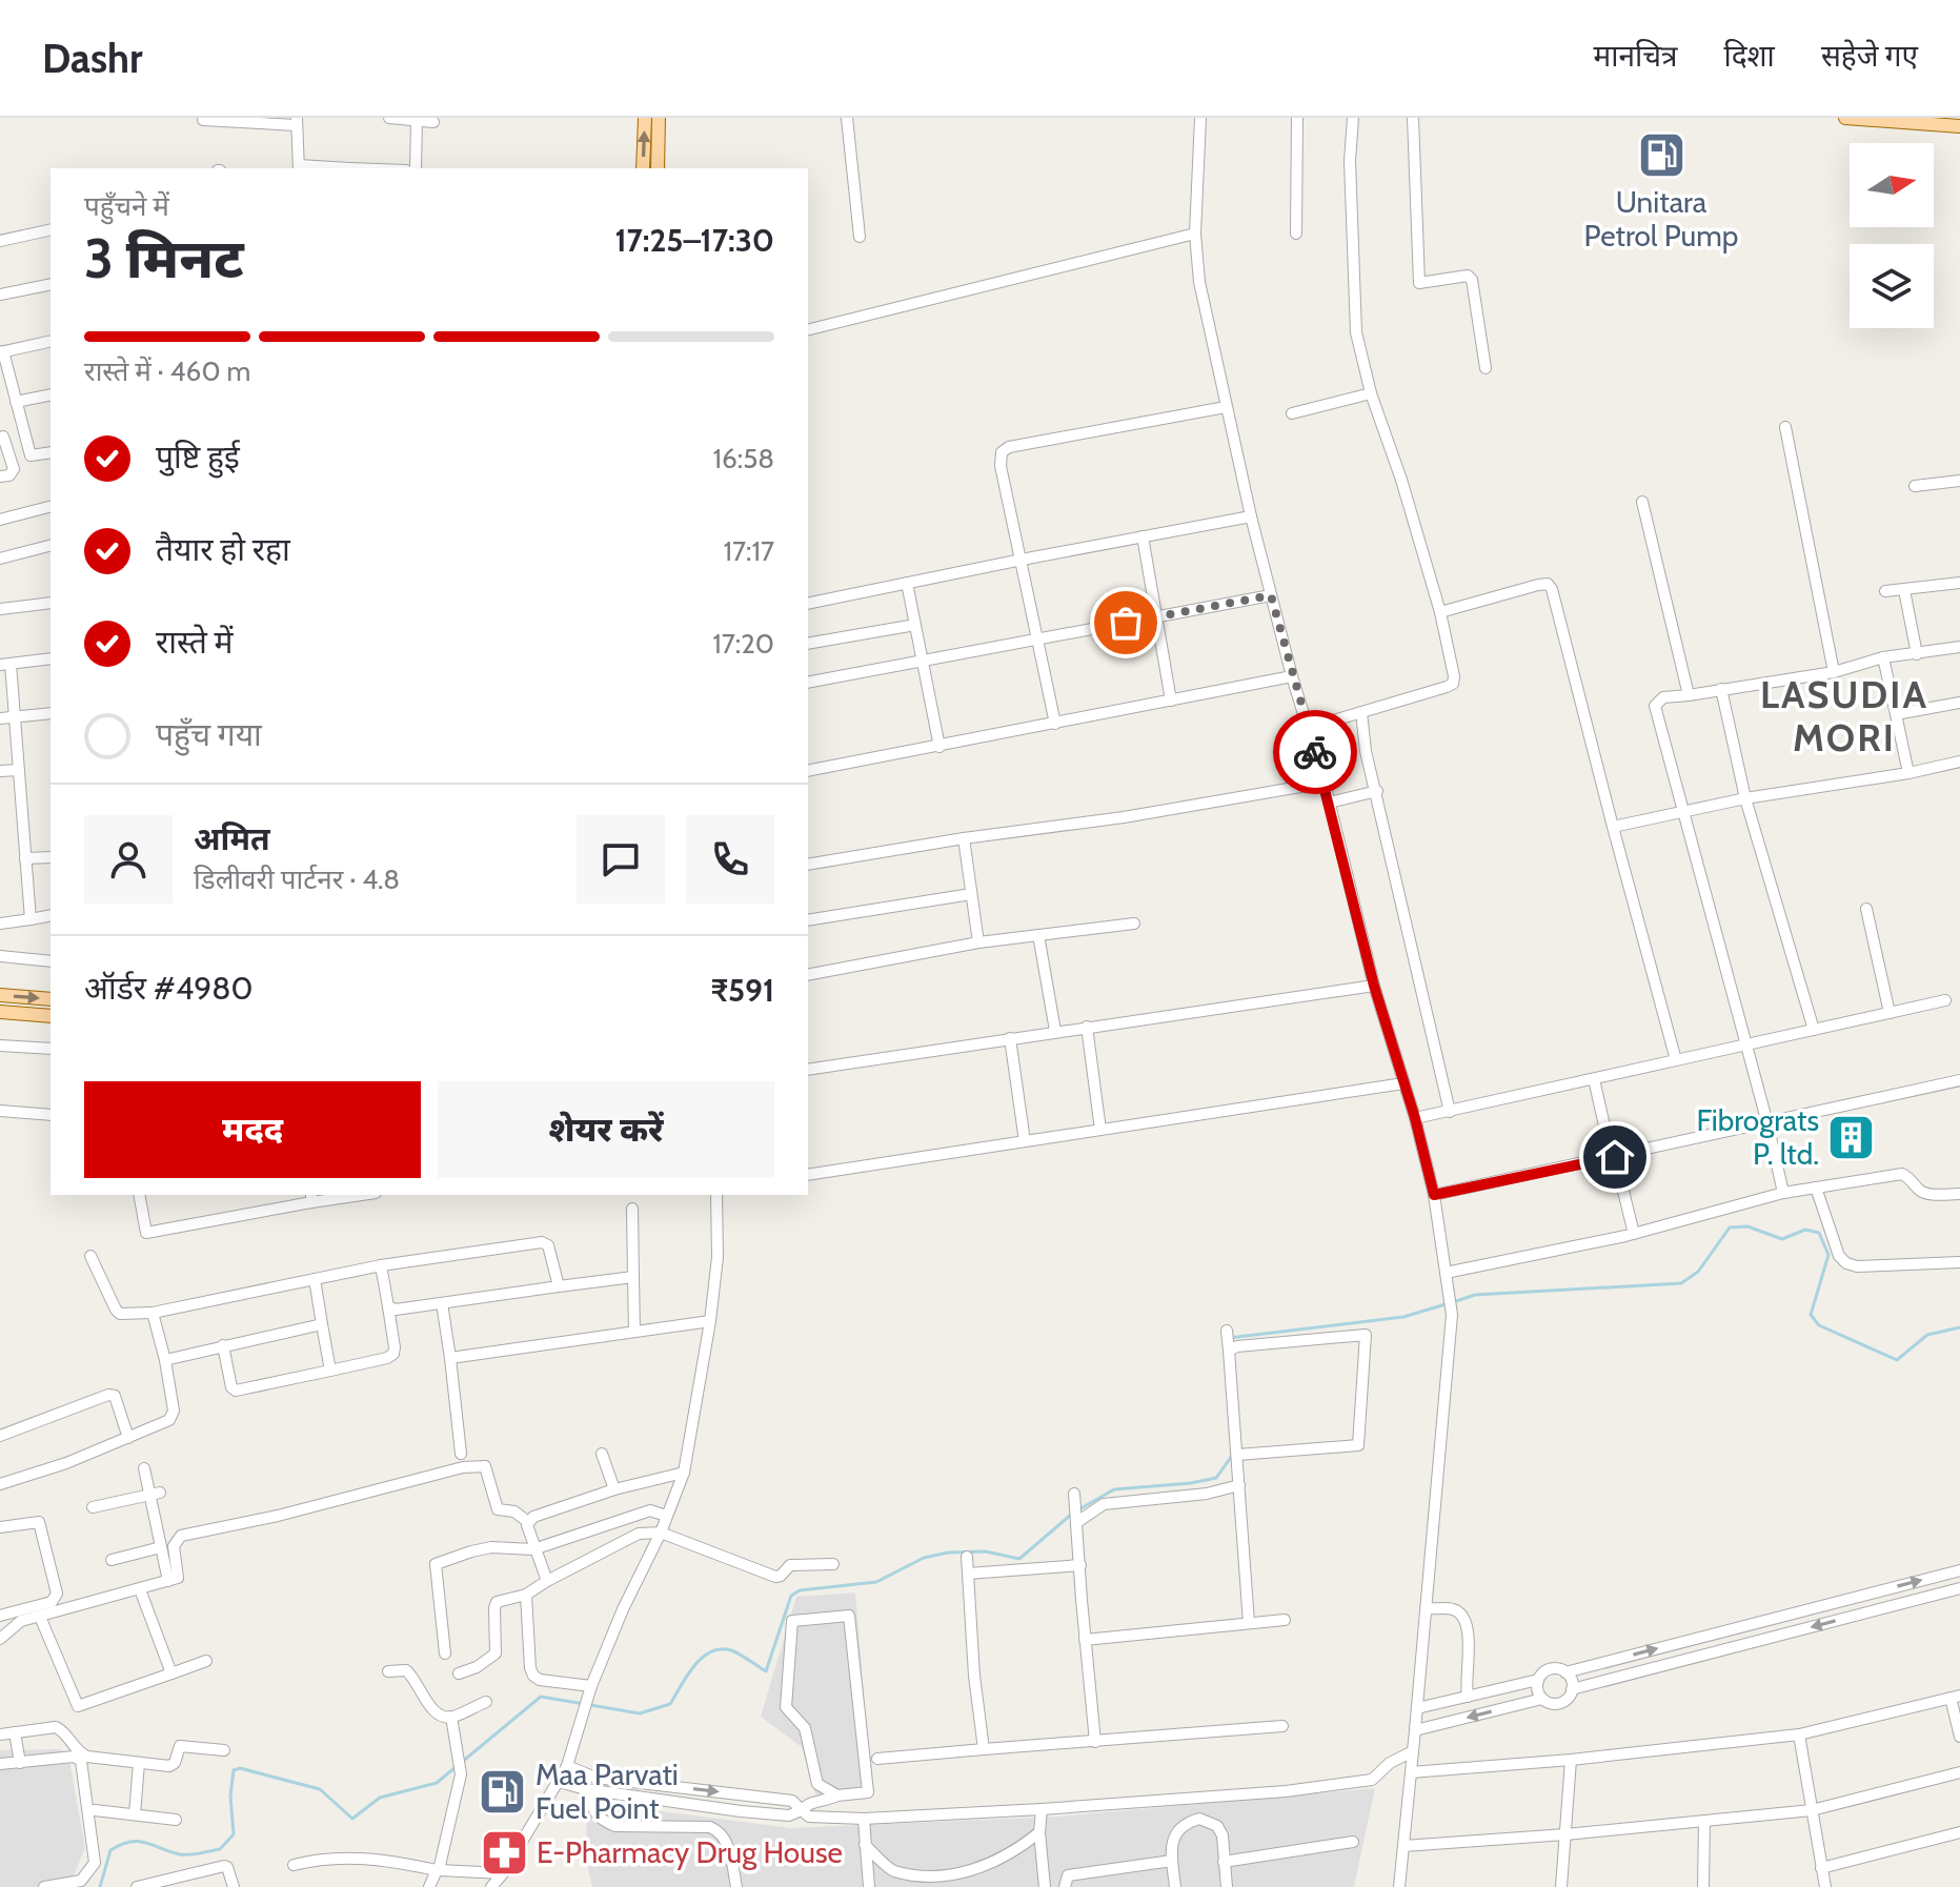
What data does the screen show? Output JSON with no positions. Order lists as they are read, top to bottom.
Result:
{
  "districts": ["LASUDIA MORI"],
  "places": {
    "fuel station": ["Unitara Petrol Pump", "Maa Parvati Fuel Point"],
    "building": ["Fibrograts P. ltd."],
    "pharmacy": ["E-Pharmacy Drug House"]
  },
  "north": "right",
  "page": {
    "header": "Dashr",
    "nav": ["मानचित्र", "दिशा", "सहेजे गए"],
    "heading": ["3 मिनट", "पहुँचने में", "17:25–17:30"],
    "panel": [
      "अमित",
      "डिलीवरी पार्टनर · 4.8",
      "ऑर्डर #4980",
      "₹591"
    ],
    "bar": "रास्ते में · 460 m",
    "list": [
      ["पुष्टि हुई", "16:58"],
      ["तैयार हो रहा", "17:17"],
      ["रास्ते में", "17:20"],
      "पहुँच गया"
    ],
    "buttons": ["मदद", "शेयर करें"]
  }
}
